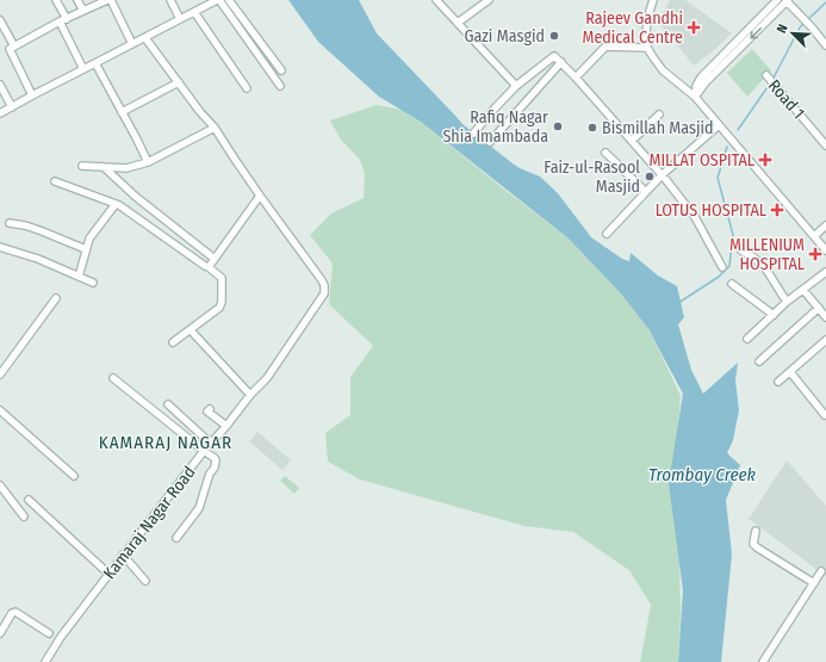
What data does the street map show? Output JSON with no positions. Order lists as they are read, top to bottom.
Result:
{
  "streets": {
    "street": ["Road 1", "Kamaraj Nagar Road"]
  },
  "districts": ["KAMARAJ NAGAR"],
  "water": ["Trombay Creek"],
  "places": {
    "health": [
      "Rajeev Gandhi Medical Centre",
      "MILLAT OSPITAL",
      "LOTUS HOSPITAL",
      "MILLENIUM HOSPITAL"
    ],
    "other": [
      "Gazi Masgid",
      "Rafiq Nagar Shia Imambada",
      "Bismillah Masjid",
      "Faiz-ul-Rasool Masjid"
    ]
  },
  "north": "top left"
}
